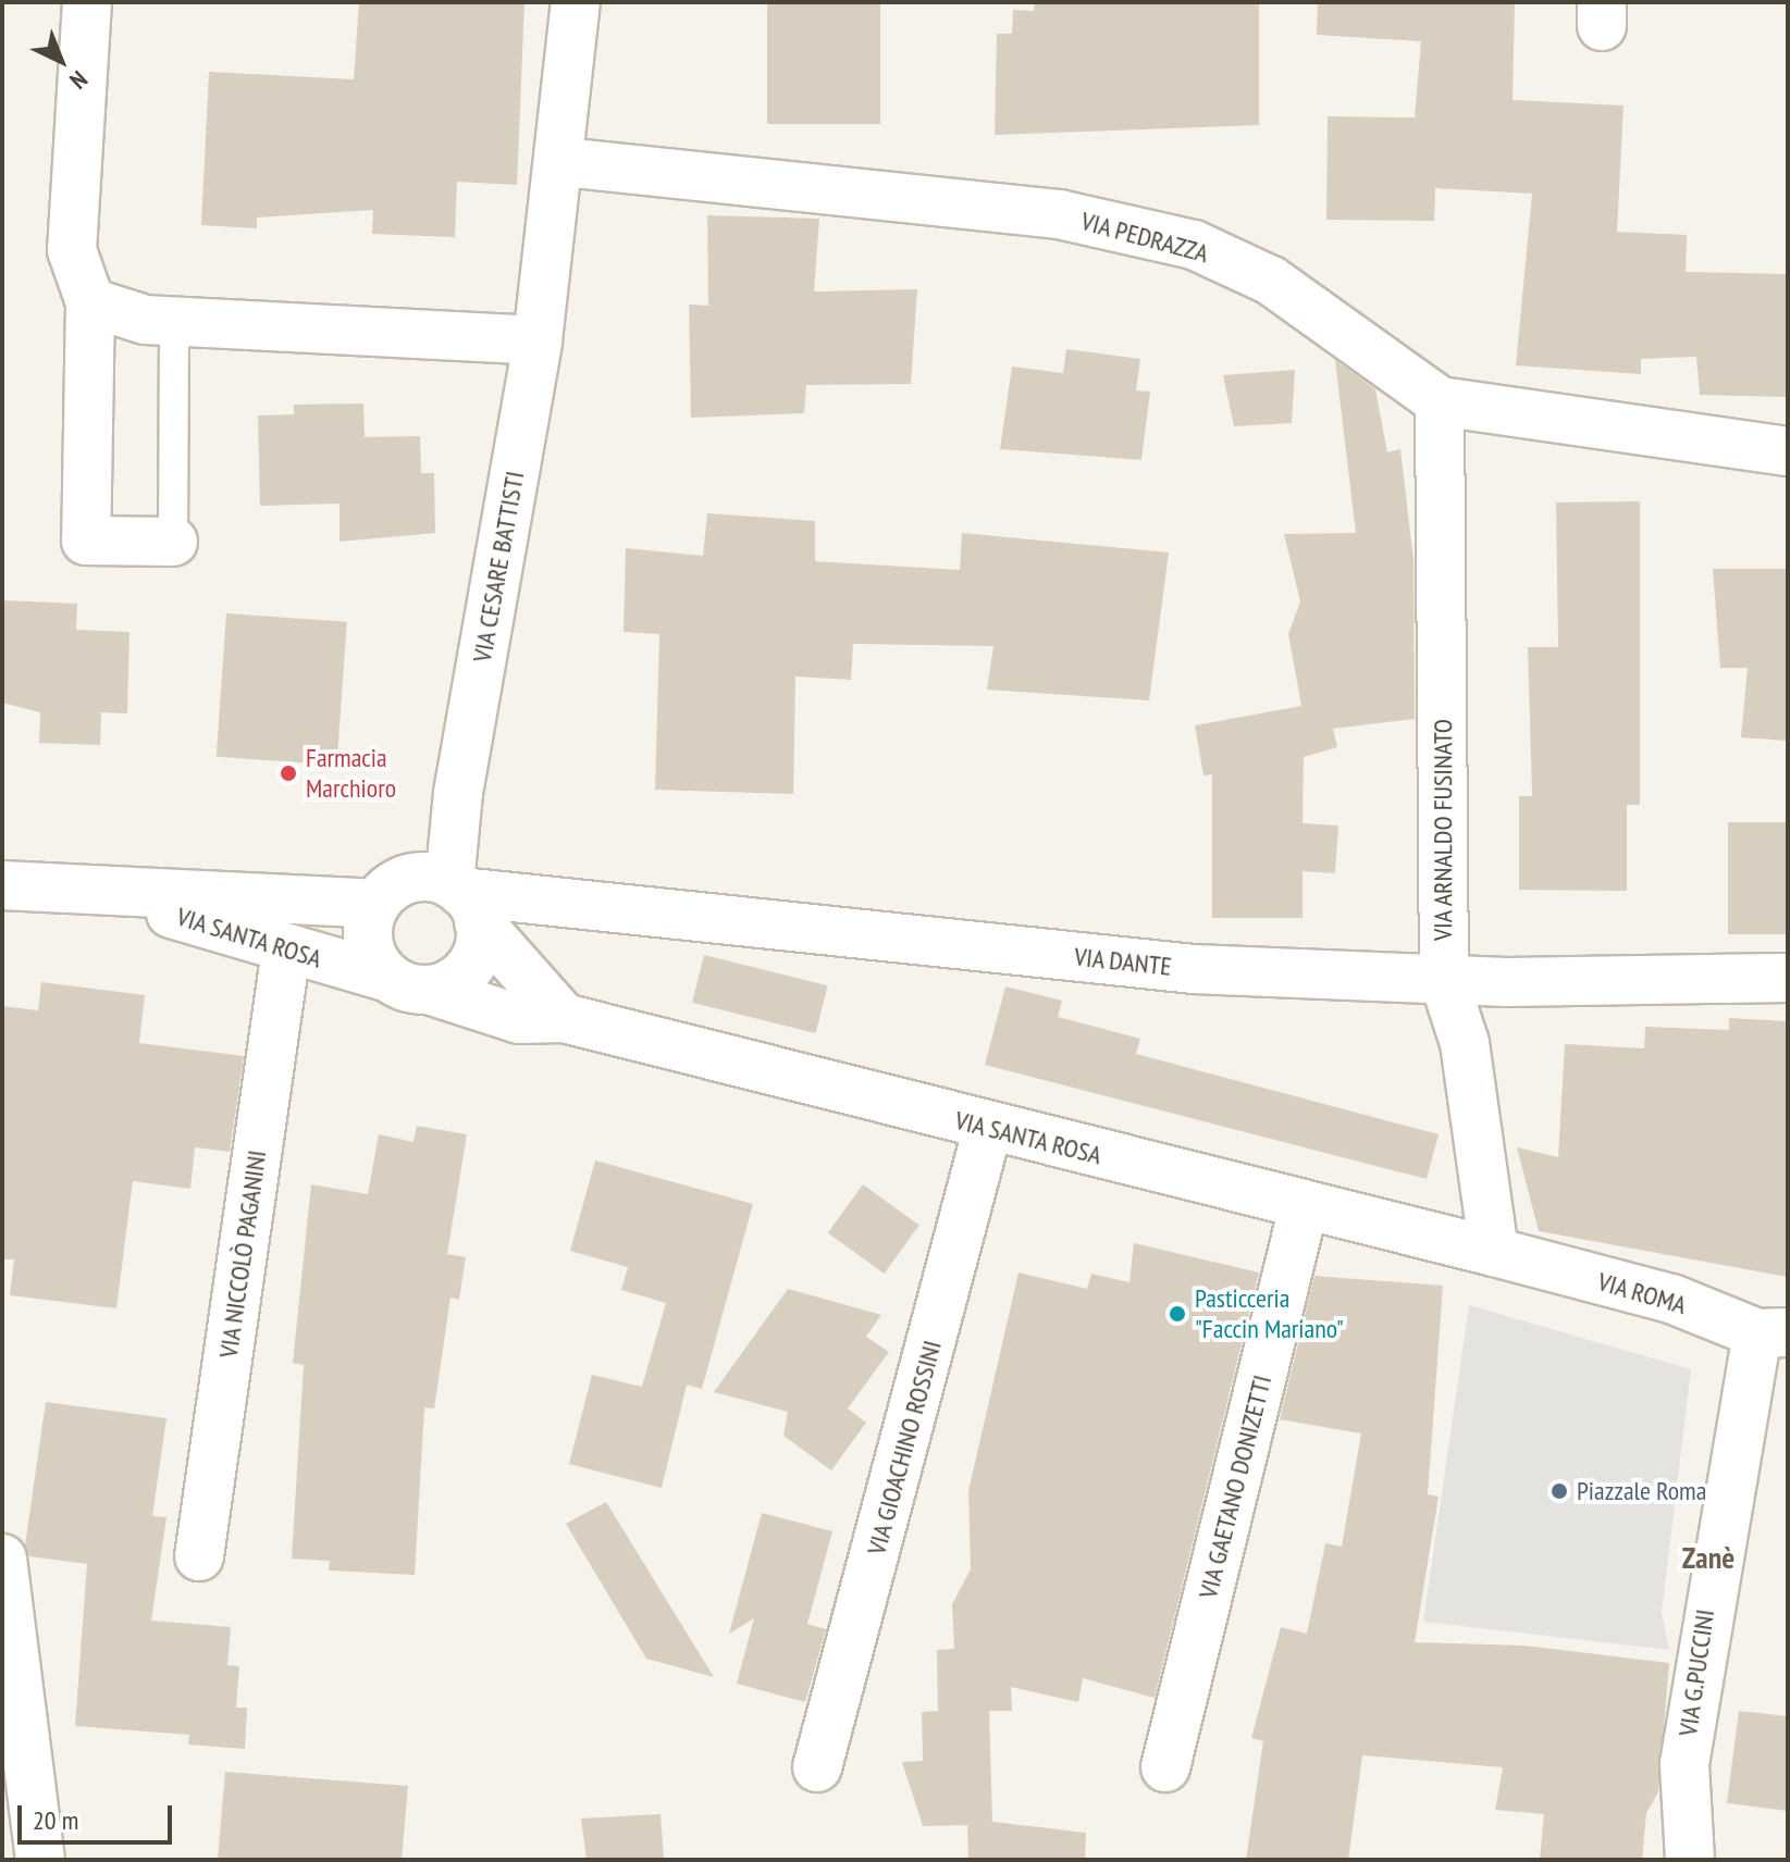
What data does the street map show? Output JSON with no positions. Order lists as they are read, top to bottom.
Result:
{
  "streets": {
    "street": [
      "VIA PEDRAZZA",
      "VIA CESARE BATTISTI",
      "VIA ARNALDO FUSINATO",
      "VIA SANTA ROSA",
      "VIA DANTE",
      "VIA NICCOLÒ PAGANINI",
      "VIA ROMA",
      "VIA GIOACHINO ROSSINI",
      "VIA GAETANO DONIZETTI",
      "VIA G.PUCCINI"
    ]
  },
  "crossings": [
    ["VIA PEDRAZZA", "VIA CESARE BATTISTI"],
    ["VIA PEDRAZZA", "VIA ARNALDO FUSINATO"],
    ["VIA CESARE BATTISTI", "VIA SANTA ROSA"],
    ["VIA CESARE BATTISTI", "VIA DANTE"],
    ["VIA ARNALDO FUSINATO", "VIA SANTA ROSA"],
    ["VIA ARNALDO FUSINATO", "VIA DANTE"],
    ["VIA ARNALDO FUSINATO", "VIA ROMA"],
    ["VIA SANTA ROSA", "VIA DANTE"],
    ["VIA SANTA ROSA", "VIA NICCOLÒ PAGANINI"],
    ["VIA SANTA ROSA", "VIA ROMA"],
    ["VIA SANTA ROSA", "VIA GIOACHINO ROSSINI"],
    ["VIA SANTA ROSA", "VIA GAETANO DONIZETTI"],
    ["VIA ROMA", "VIA G.PUCCINI"]
  ],
  "districts": ["Zanè"],
  "places": ["Farmacia Marchioro", "Pasticceria \"Faccin Mariano\"", "Piazzale Roma"],
  "scale_bar": "20 m",
  "north": "bottom right"
}
